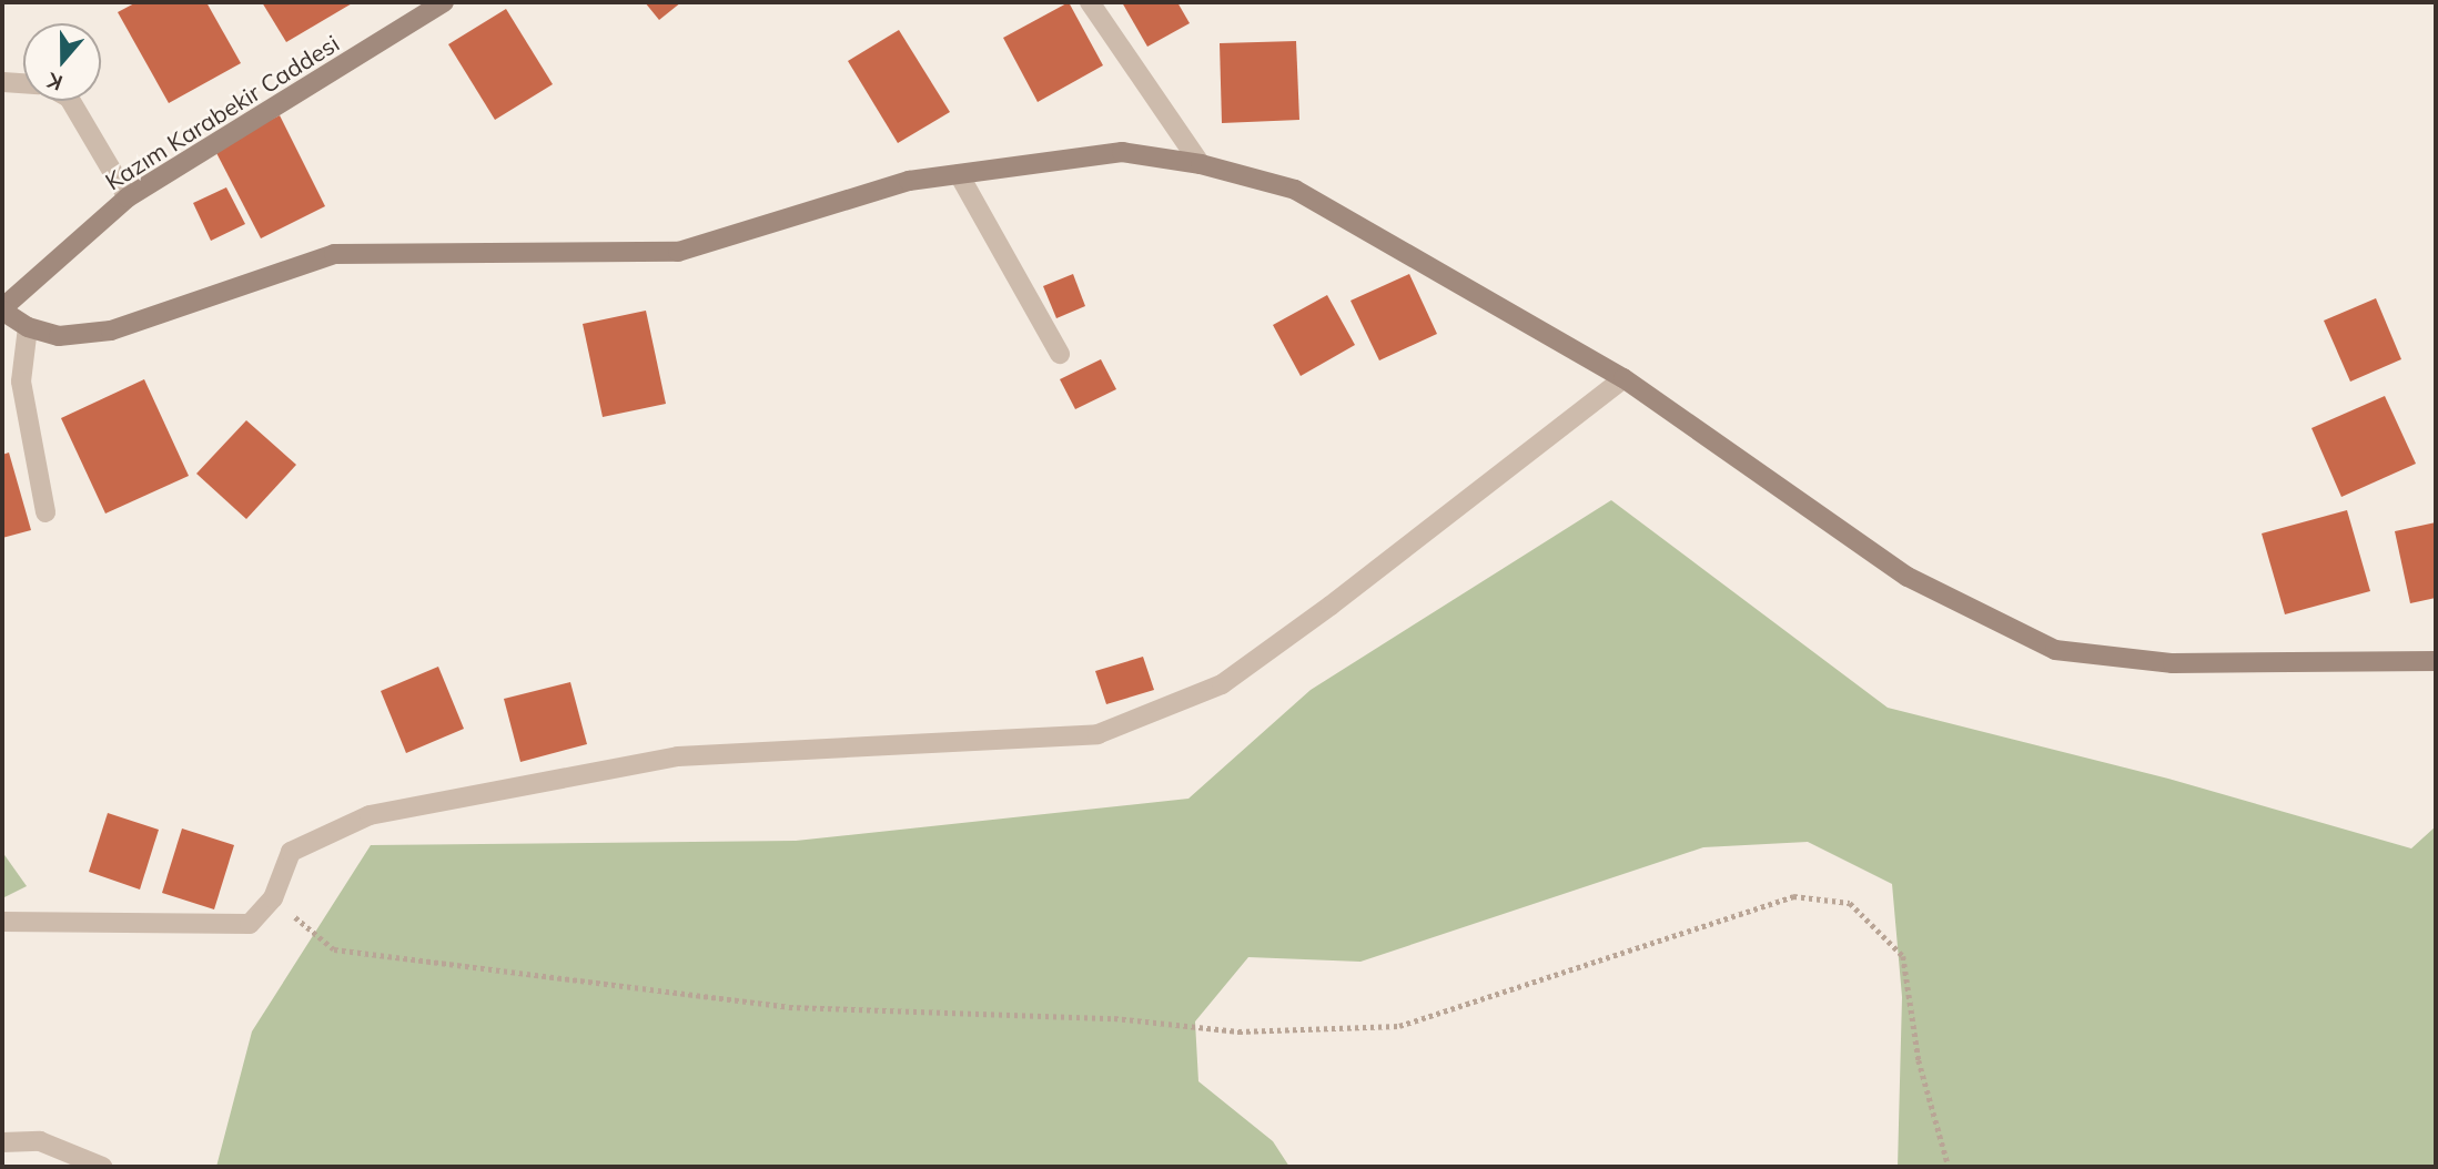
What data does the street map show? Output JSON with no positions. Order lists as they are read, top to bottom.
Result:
{
  "streets": {
    "street": ["Kazım Karabekir Caddesi"]
  },
  "north": "bottom"
}
